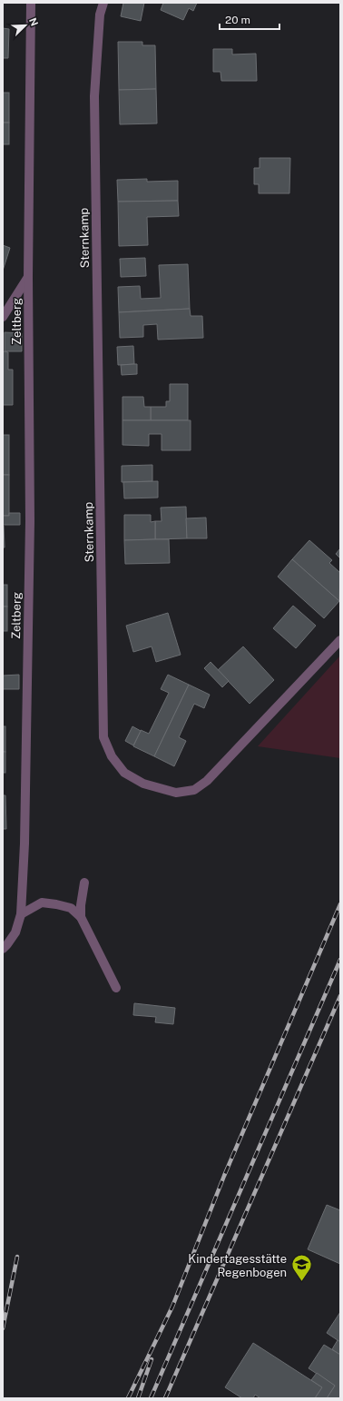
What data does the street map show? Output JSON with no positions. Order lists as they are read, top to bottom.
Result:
{
  "streets": {
    "street": ["Sternkamp", "Zeltberg"]
  },
  "places": {
    "school or university": ["Kindertagesstätte Regenbogen"]
  },
  "scale_bar": "20 m",
  "north": "top right"
}
